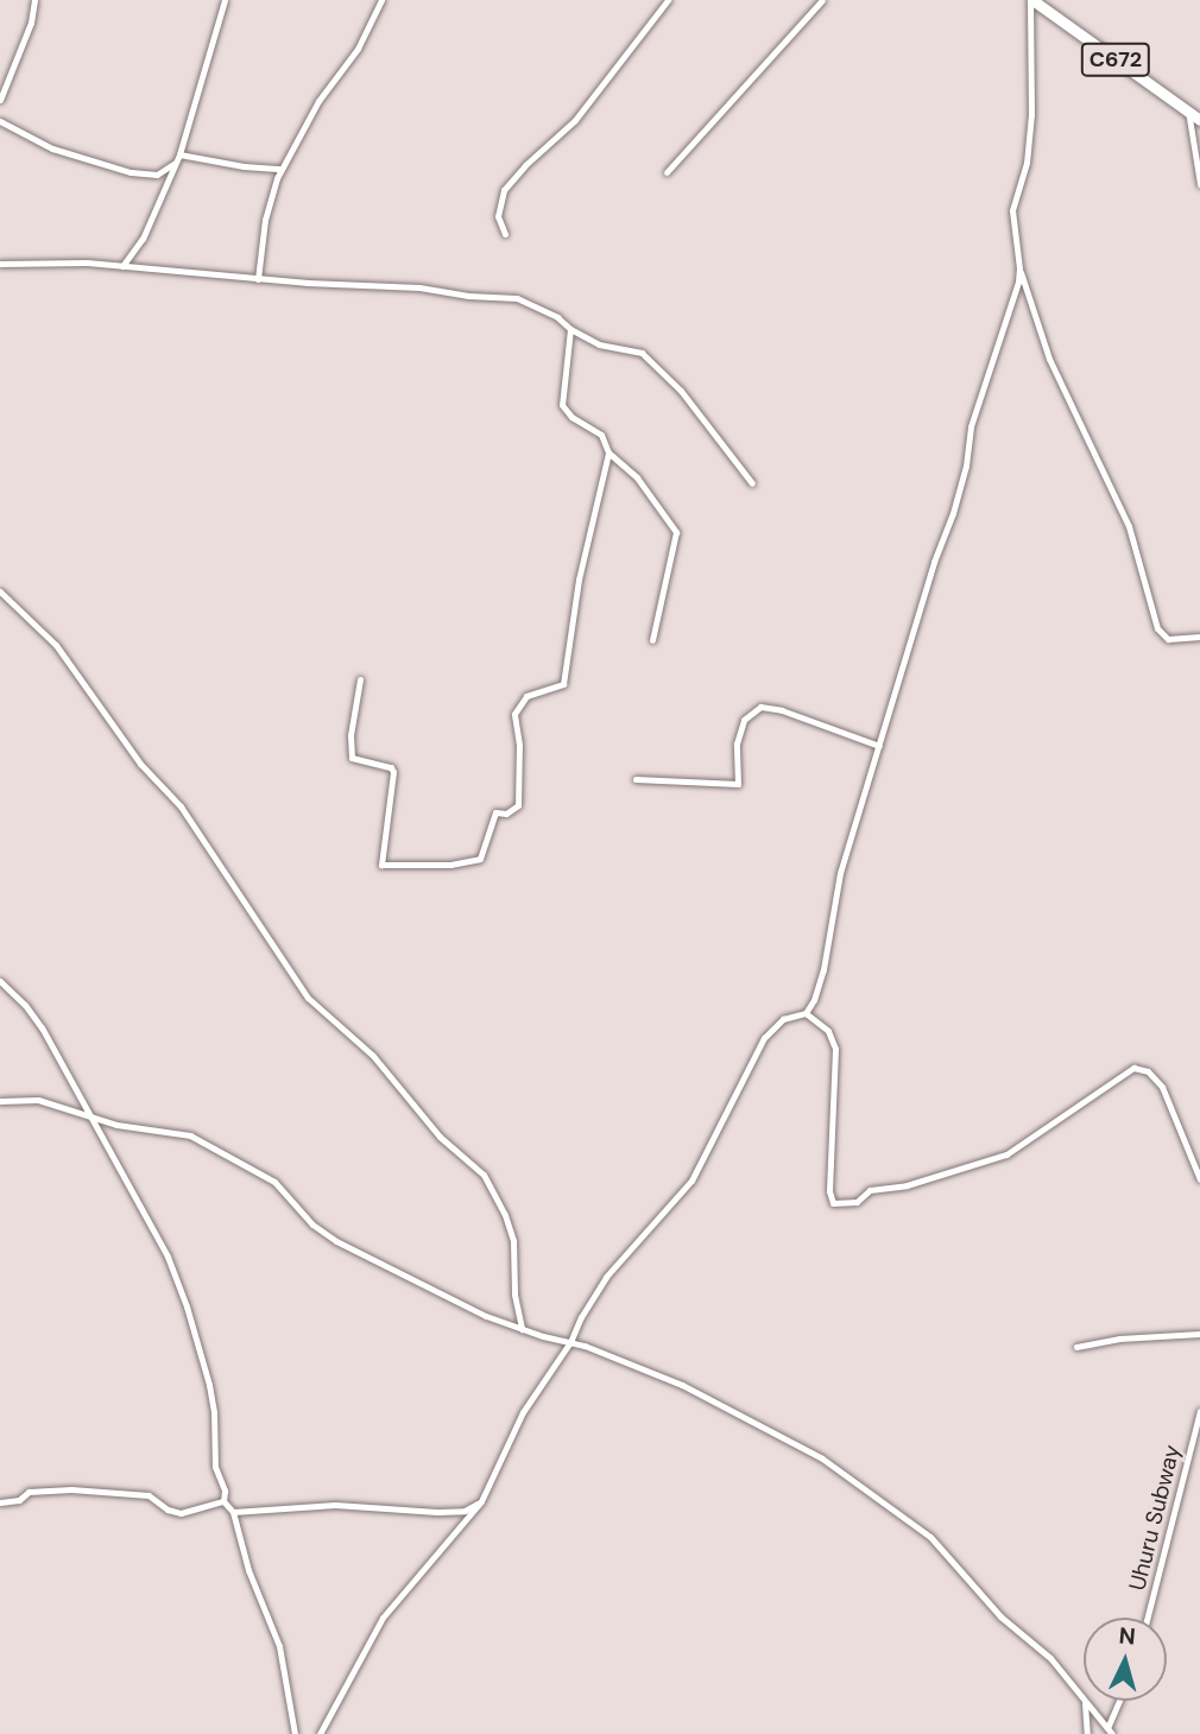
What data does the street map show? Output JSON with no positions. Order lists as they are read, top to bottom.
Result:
{
  "streets": {
    "main road": ["C672"],
    "street": ["Uhuru Subway"]
  },
  "north": "top"
}
